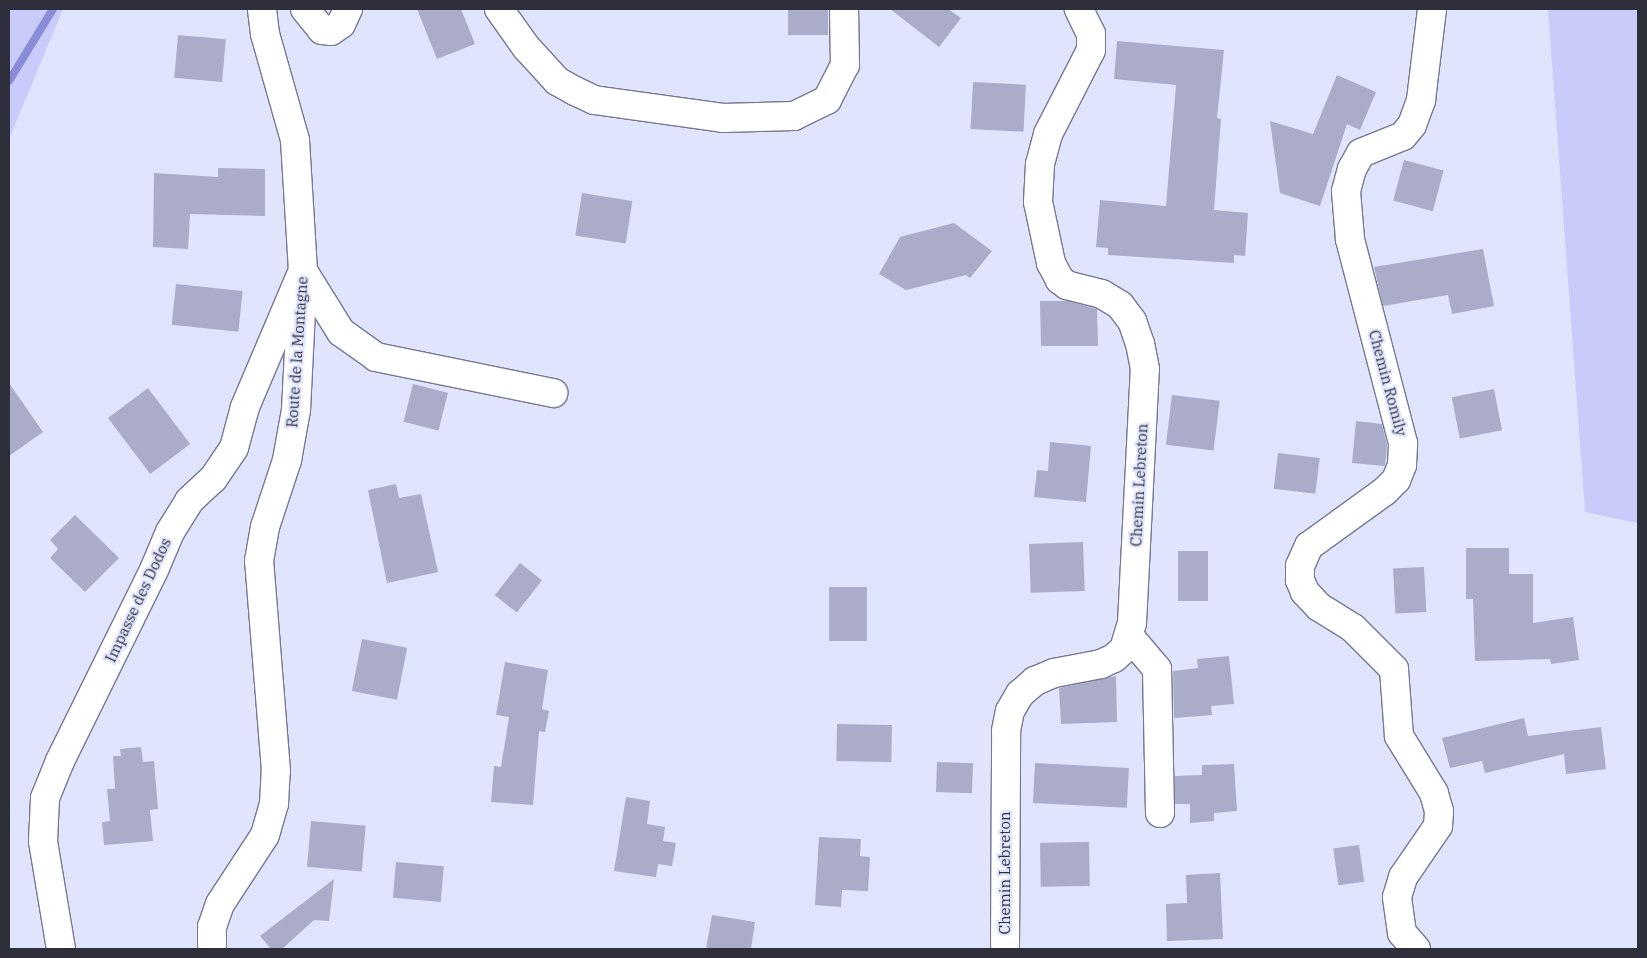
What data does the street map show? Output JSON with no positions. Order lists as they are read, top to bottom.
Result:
{
  "streets": {
    "street": [
      "Route de la Montagne",
      "Chemin Romily",
      "Chemin Lebreton",
      "Impasse des Dodos"
    ]
  },
  "crossings": [
    ["Route de la Montagne", "Impasse des Dodos"]
  ]
}
